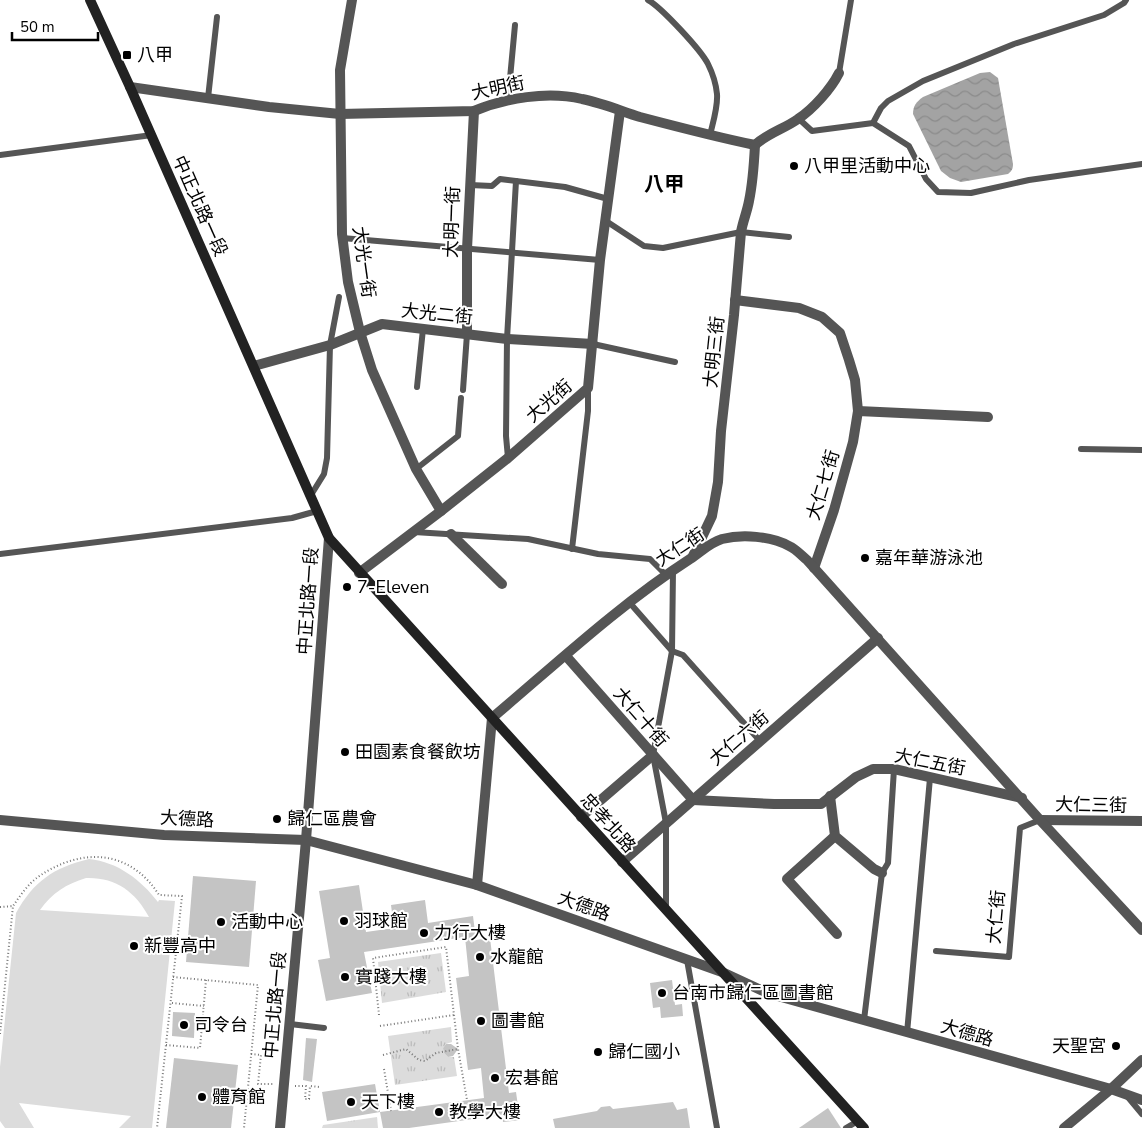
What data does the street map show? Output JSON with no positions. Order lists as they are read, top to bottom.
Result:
{
  "streets": {
    "main road": ["中正北路一段", "忠孝北路"],
    "street": [
      "大明街",
      "大明一街",
      "大光一街",
      "大光二街",
      "大明三街",
      "大光街",
      "大仁七街",
      "大仁街",
      "大仁十街",
      "大仁六街",
      "大仁五街",
      "大仁三街",
      "大德路"
    ]
  },
  "crossings": [
    ["大明街", "中正北路一段"],
    ["大明街", "大明一街"],
    ["大明街", "大光一街"],
    ["大明街", "大明三街"],
    ["大明街", "大光街"],
    ["中正北路一段", "大光二街"],
    ["中正北路一段", "大德路"],
    ["中正北路一段", "忠孝北路"],
    ["大明一街", "大光二街"],
    ["大光一街", "大光二街"],
    ["大光一街", "大光街"],
    ["大光二街", "大光街"],
    ["大明三街", "大仁七街"],
    ["大明三街", "大仁街"],
    ["大光街", "忠孝北路"],
    ["大仁七街", "大仁街"],
    ["大仁街", "大仁十街"],
    ["大仁街", "大仁六街"],
    ["大仁街", "大仁五街"],
    ["大仁街", "大仁三街"],
    ["大仁街", "忠孝北路"],
    ["大仁十街", "大仁六街"],
    ["大仁十街", "大仁五街"],
    ["大仁六街", "大仁五街"],
    ["大仁六街", "忠孝北路"],
    ["大德路", "忠孝北路"]
  ],
  "districts": ["八甲"],
  "places": {
    "transit": ["八甲"],
    "other": [
      "八甲里活動中心",
      "嘉年華游泳池",
      "7-Eleven",
      "田園素食餐飲坊",
      "歸仁區農會",
      "羽球館",
      "活動中心",
      "力行大樓",
      "新豐高中",
      "水龍館",
      "實踐大樓",
      "台南市歸仁區圖書館",
      "圖書館",
      "司令台",
      "天聖宮",
      "歸仁國小",
      "宏碁館",
      "體育館",
      "天下樓",
      "教學大樓"
    ]
  },
  "scale_bar": "50 m"
}
